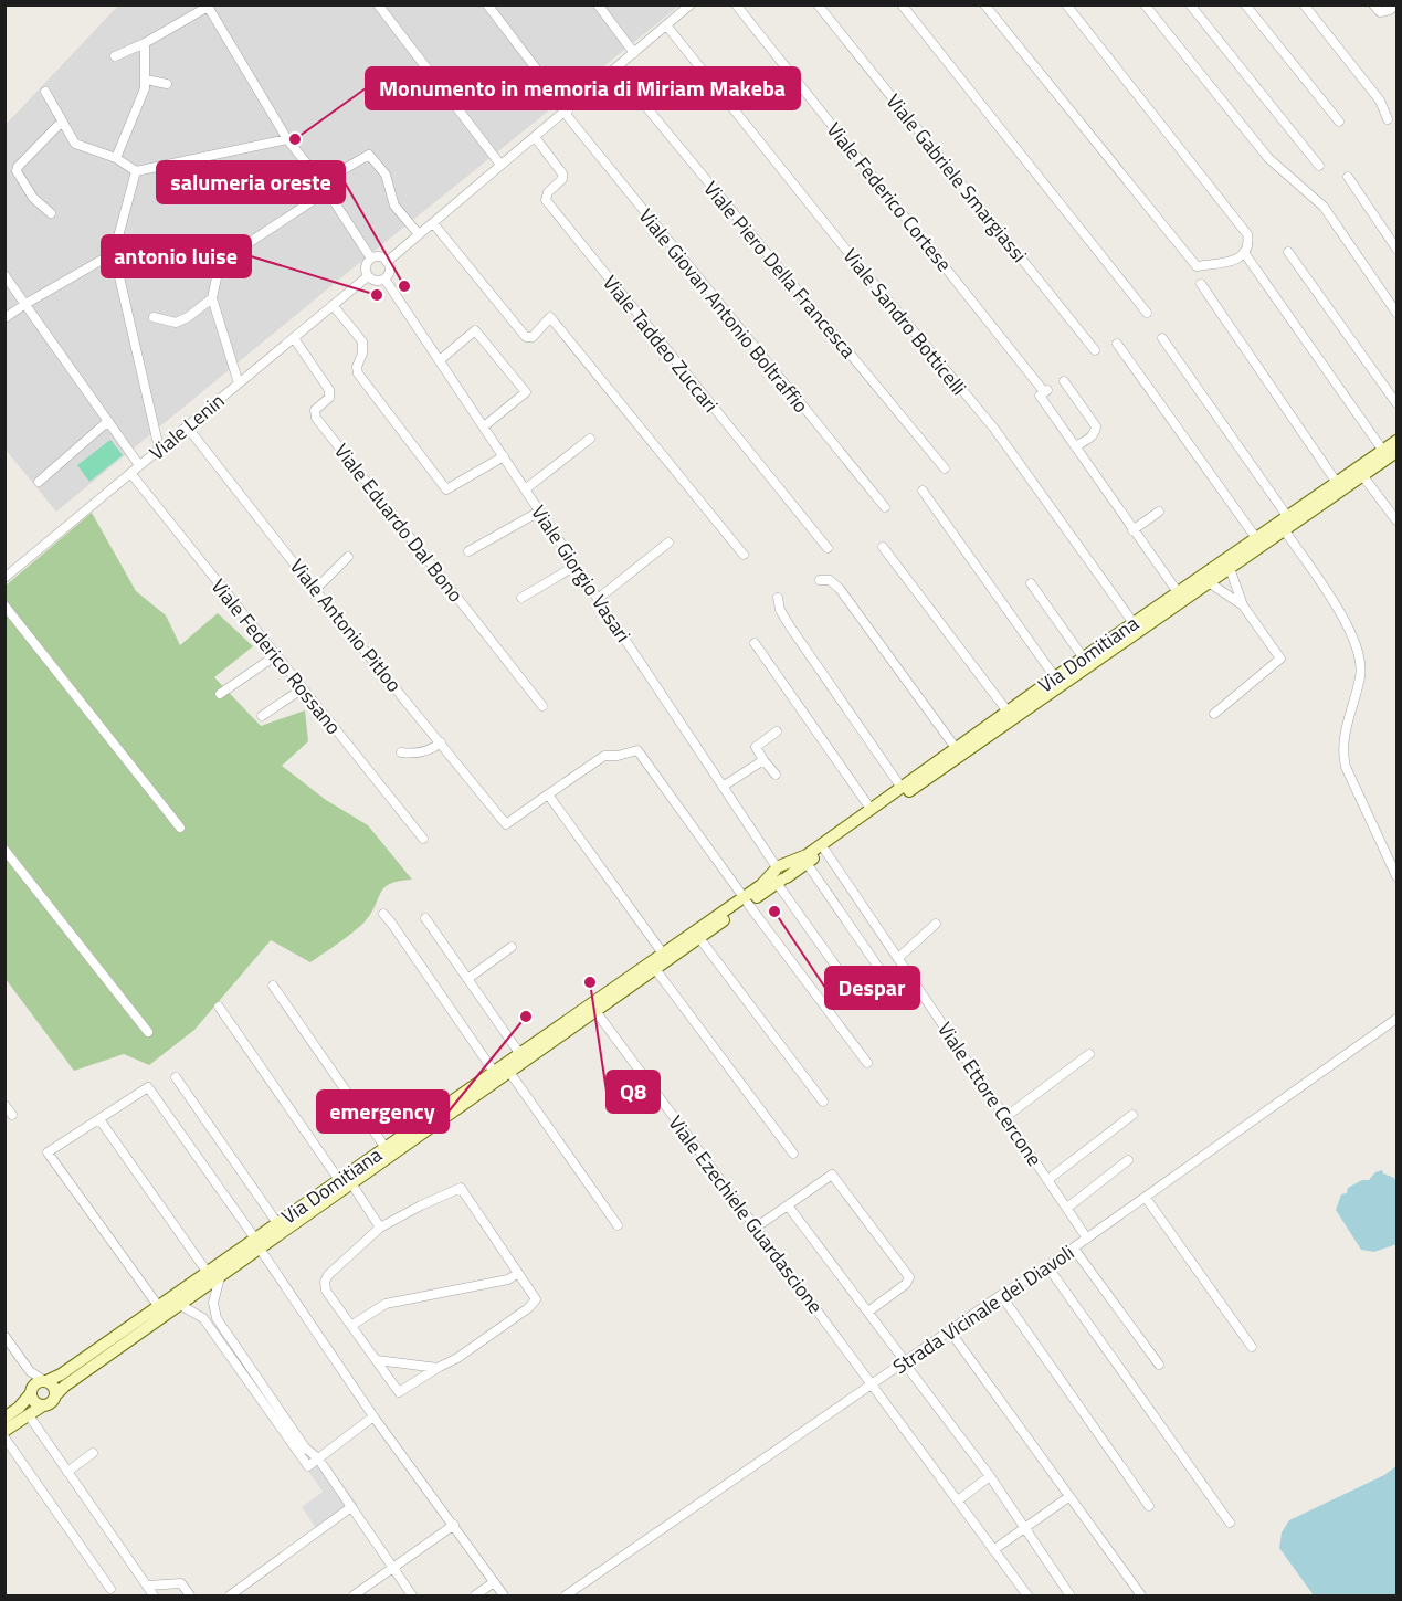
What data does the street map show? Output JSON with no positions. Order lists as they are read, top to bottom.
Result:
{
  "streets": {
    "main road": ["Via Domitiana"],
    "street": [
      "Viale Gabriele Smargiassi",
      "Viale Federico Cortese",
      "Viale Piero Della Francesca",
      "Viale Giovan Antonio Boltraffio",
      "Viale Sandro Botticelli",
      "Viale Taddeo Zuccari",
      "Viale Lenin",
      "Viale Eduardo Dal Bono",
      "Viale Giorgio Vasari",
      "Viale Antonio Pitloo",
      "Viale Federico Rossano",
      "Viale Ettore Cercone",
      "Viale Ezechiele Guardascione",
      "Strada Vicinale dei Diavoli"
    ]
  },
  "crossings": [
    ["Viale Sandro Botticelli", "Via Domitiana"],
    ["Viale Lenin", "Viale Eduardo Dal Bono"],
    ["Viale Lenin", "Viale Giorgio Vasari"],
    ["Viale Lenin", "Viale Antonio Pitloo"],
    ["Viale Lenin", "Viale Federico Rossano"],
    ["Viale Giorgio Vasari", "Via Domitiana"],
    ["Via Domitiana", "Viale Ettore Cercone"],
    ["Via Domitiana", "Viale Ezechiele Guardascione"],
    ["Viale Ettore Cercone", "Strada Vicinale dei Diavoli"],
    ["Viale Ezechiele Guardascione", "Strada Vicinale dei Diavoli"]
  ],
  "places": [
    "Monumento in memoria di Miriam Makeba",
    "salumeria oreste",
    "antonio luise",
    "Despar",
    "Q8",
    "emergency"
  ]
}
